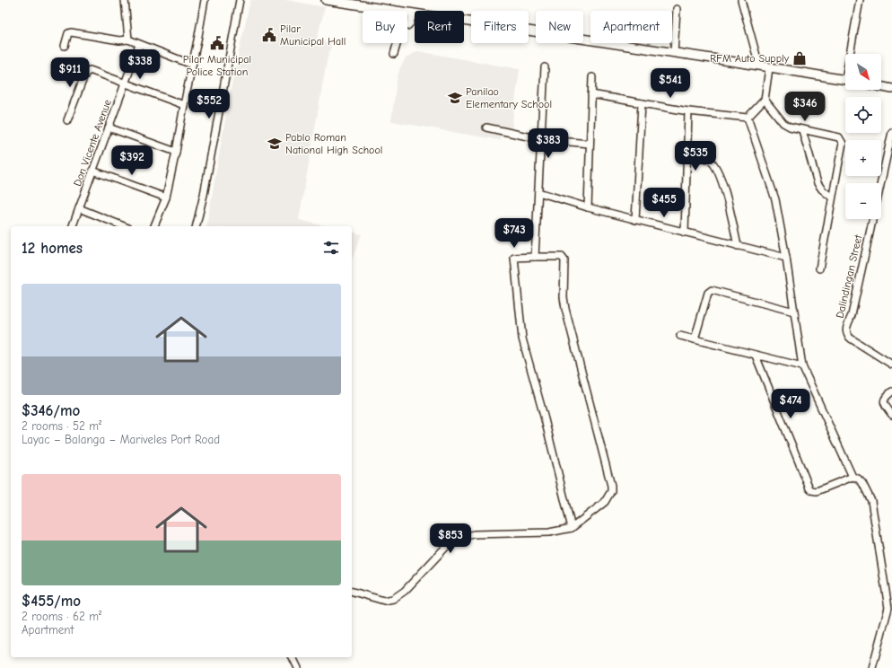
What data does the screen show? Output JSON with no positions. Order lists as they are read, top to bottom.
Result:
{
  "streets": {
    "street": ["Don Vicente Avenue", "Dalindingan Street"]
  },
  "places": {
    "public building": ["Pilar Municipal Hall", "Pilar Municipal Police Station"],
    "shop": ["RFM Auto Supply"],
    "school or university": ["Panilao Elementary School", "Pablo Roman National High School"]
  },
  "north": "bottom right",
  "page": {
    "chip": [
      "Buy",
      "Rent",
      "Filters",
      "New",
      "Apartment"
    ],
    "price": [
      "$338",
      "$911",
      "$541",
      "$552",
      "$346",
      "$383",
      "$535",
      "$392",
      "$455",
      "$743",
      "$474",
      "$853"
    ],
    "map_buttons": ["+", "−"],
    "heading": "12 homes",
    "list": [
      {
        "name": "$346/mo",
        "note": "2 rooms · 52 m² · Layac – Balanga – Mariveles Port Road"
      },
      {
        "name": "$455/mo",
        "note": "2 rooms · 62 m² · Apartment"
      }
    ]
  }
}
